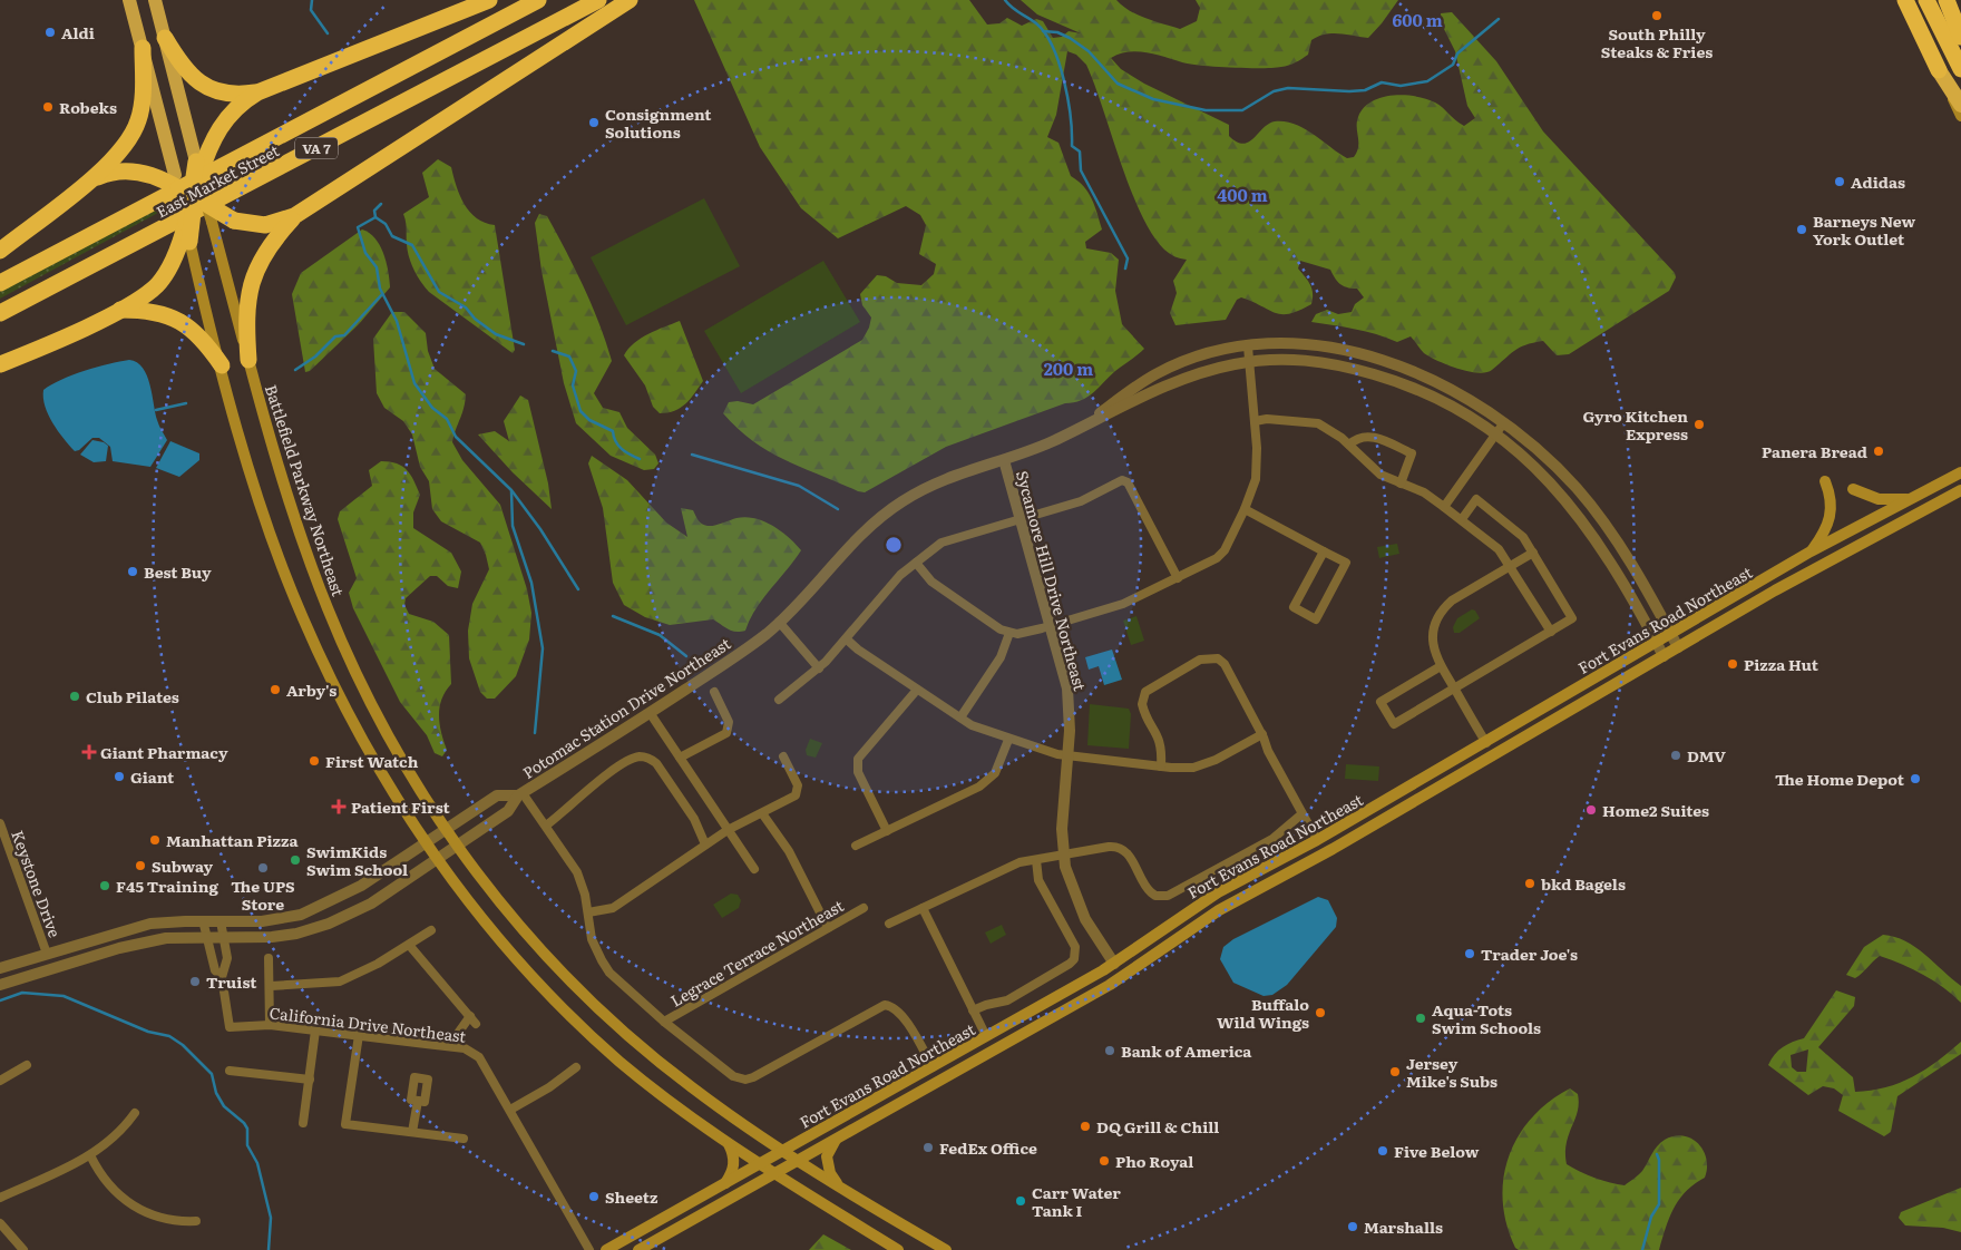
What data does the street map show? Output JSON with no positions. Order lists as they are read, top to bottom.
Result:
{
  "streets": {
    "highway": ["VA 7", "East Market Street"],
    "main road": ["Battlefield Parkway Northeast", "Fort Evans Road Northeast"],
    "street": [
      "Sycamore Hill Drive Northeast",
      "Potomac Station Drive Northeast",
      "Keystone Drive",
      "Legrace Terrace Northeast",
      "California Drive Northeast"
    ]
  },
  "crossings": [
    ["Battlefield Parkway Northeast", "Fort Evans Road Northeast"],
    ["Battlefield Parkway Northeast", "Potomac Station Drive Northeast"],
    ["Sycamore Hill Drive Northeast", "Fort Evans Road Northeast"],
    ["Sycamore Hill Drive Northeast", "Potomac Station Drive Northeast"],
    ["Fort Evans Road Northeast", "Potomac Station Drive Northeast"],
    ["Potomac Station Drive Northeast", "Keystone Drive"]
  ],
  "places": {
    "other": [
      "South Philly Steaks & Fries",
      "Aldi",
      "Robeks",
      "Consignment Solutions",
      "Adidas",
      "Barneys New York Outlet",
      "Gyro Kitchen Express",
      "Panera Bread",
      "Best Buy",
      "Pizza Hut",
      "Arby's",
      "Club Pilates",
      "DMV",
      "First Watch",
      "Giant",
      "The Home Depot",
      "Home2 Suites",
      "Manhattan Pizza",
      "SwimKids Swim School",
      "Subway",
      "The UPS Store",
      "bkd Bagels",
      "F45 Training",
      "Trader Joe's",
      "Truist",
      "Buffalo Wild Wings",
      "Aqua-Tots Swim Schools",
      "Bank of America",
      "Jersey Mike's Subs",
      "DQ Grill & Chill",
      "FedEx Office",
      "Five Below",
      "Pho Royal",
      "Sheetz",
      "Carr Water Tank I",
      "Marshalls"
    ],
    "health": ["Giant Pharmacy", "Patient First"]
  },
  "rings": ["600 m", "400 m", "200 m"]
}
